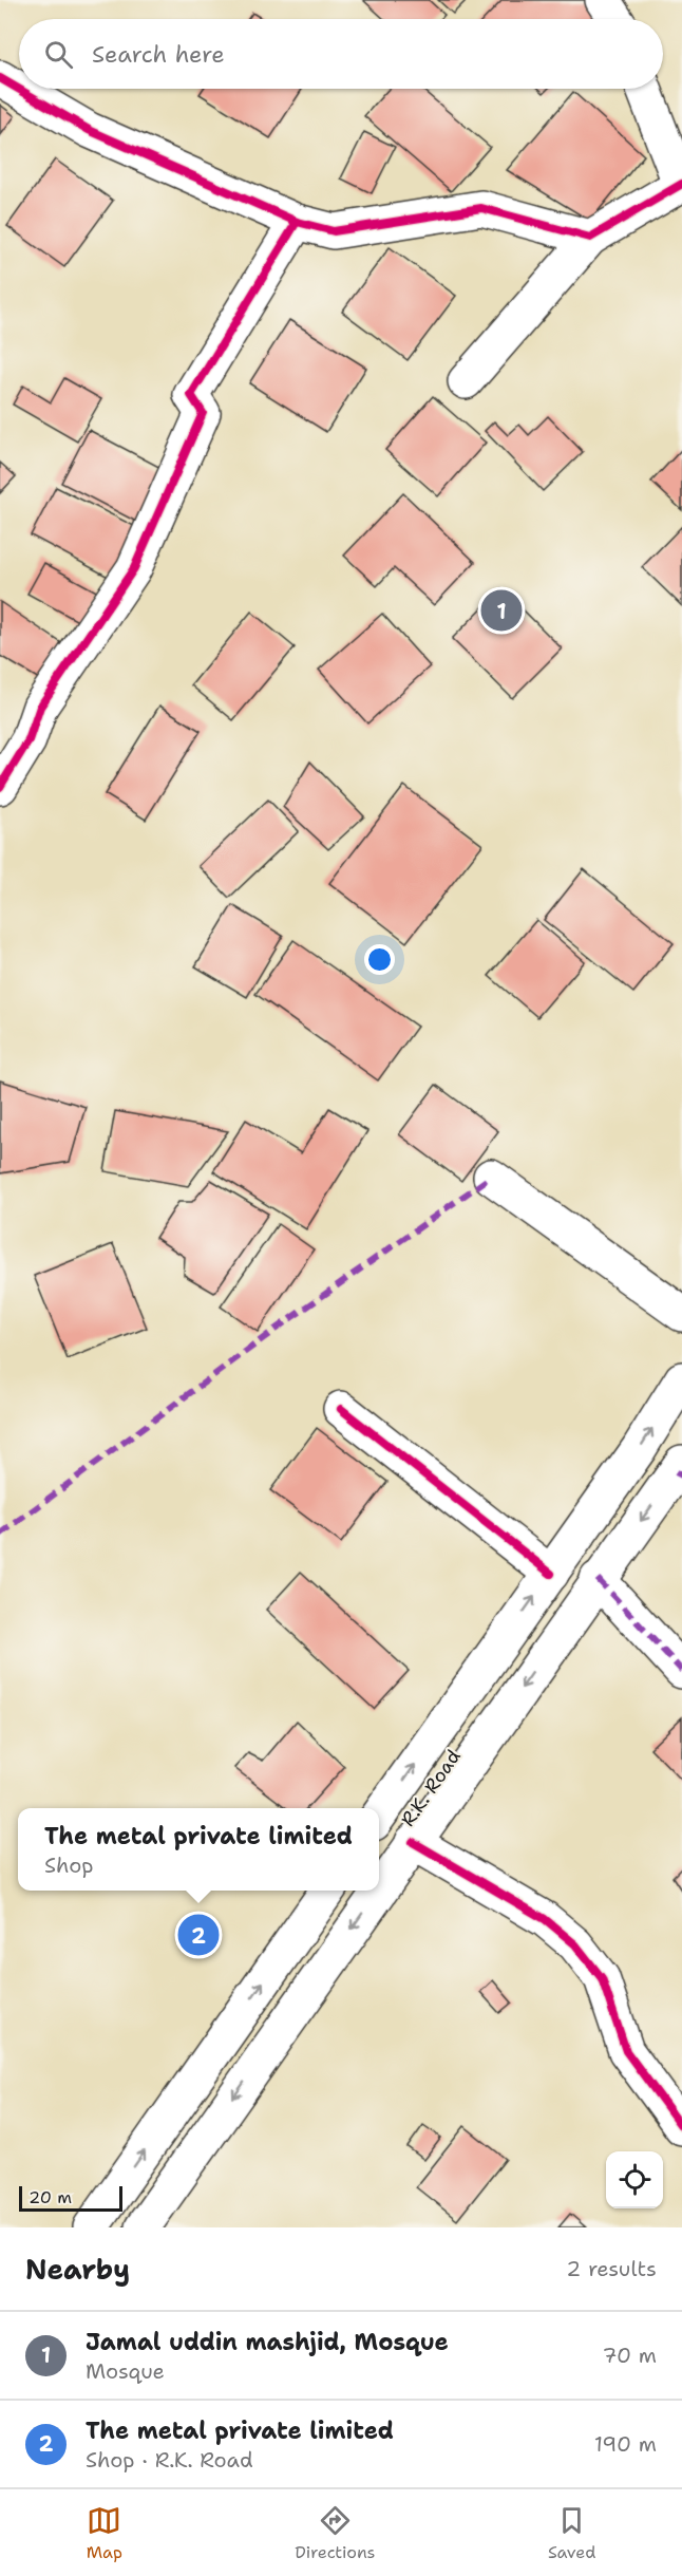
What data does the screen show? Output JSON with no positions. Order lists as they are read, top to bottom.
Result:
{
  "streets": {
    "main road": ["R.K. Road"]
  },
  "scale_bar": "20 m",
  "page": {
    "search": "Search here",
    "pins": ["1", "2"],
    "popup": ["The metal private limited", "Shop"],
    "scale": "20 m",
    "heading": ["Nearby", "2 results"],
    "list": [
      {
        "mark": "1",
        "name": "Jamal uddin mashjid, Mosque",
        "note": "Mosque",
        "value": "70 m"
      },
      {
        "mark": "2",
        "name": "The metal private limited",
        "note": "Shop · R.K. Road",
        "value": "190 m"
      }
    ],
    "nav": ["Map", "Directions", "Saved"]
  }
}
